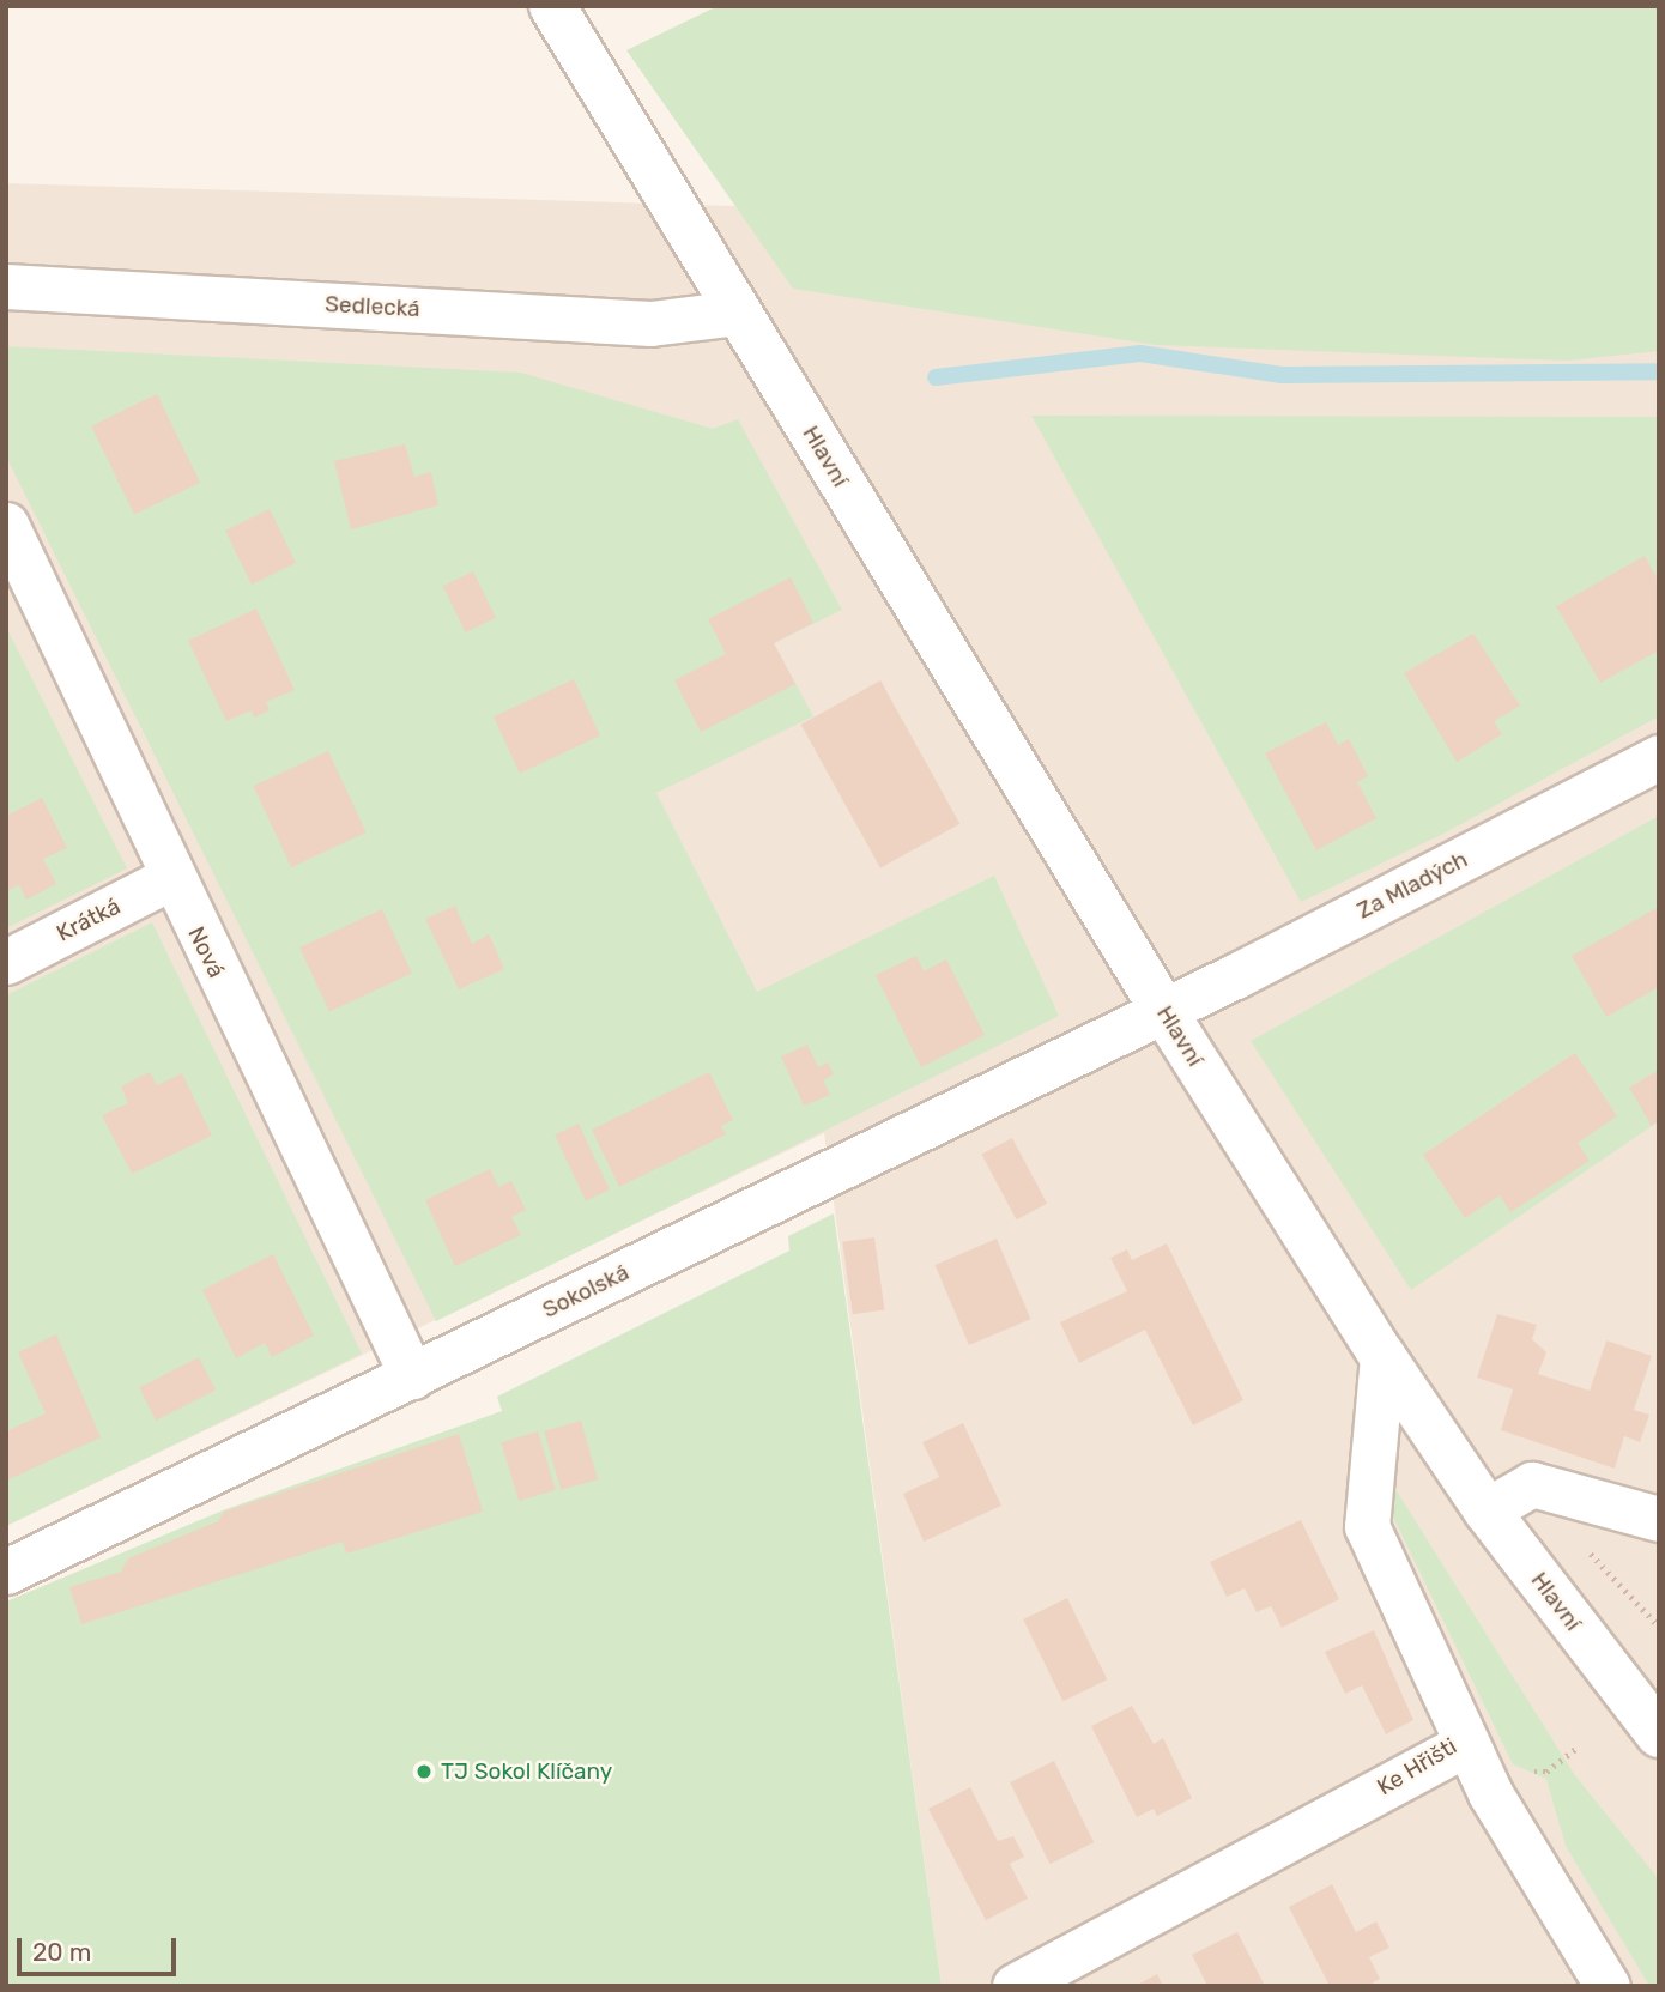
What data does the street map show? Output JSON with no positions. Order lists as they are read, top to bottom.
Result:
{
  "streets": {
    "main road": ["Hlavní"],
    "street": [
      "Sedlecká",
      "Za Mladých",
      "Krátká",
      "Nová",
      "Sokolská",
      "Ke Hřišti"
    ]
  },
  "crossings": [
    ["Sedlecká", "Hlavní"],
    ["Hlavní", "Za Mladých"],
    ["Hlavní", "Sokolská"],
    ["Hlavní", "Ke Hřišti"],
    ["Za Mladých", "Sokolská"],
    ["Krátká", "Nová"],
    ["Nová", "Sokolská"]
  ],
  "places": ["TJ Sokol Klíčany"],
  "scale_bar": "20 m"
}
